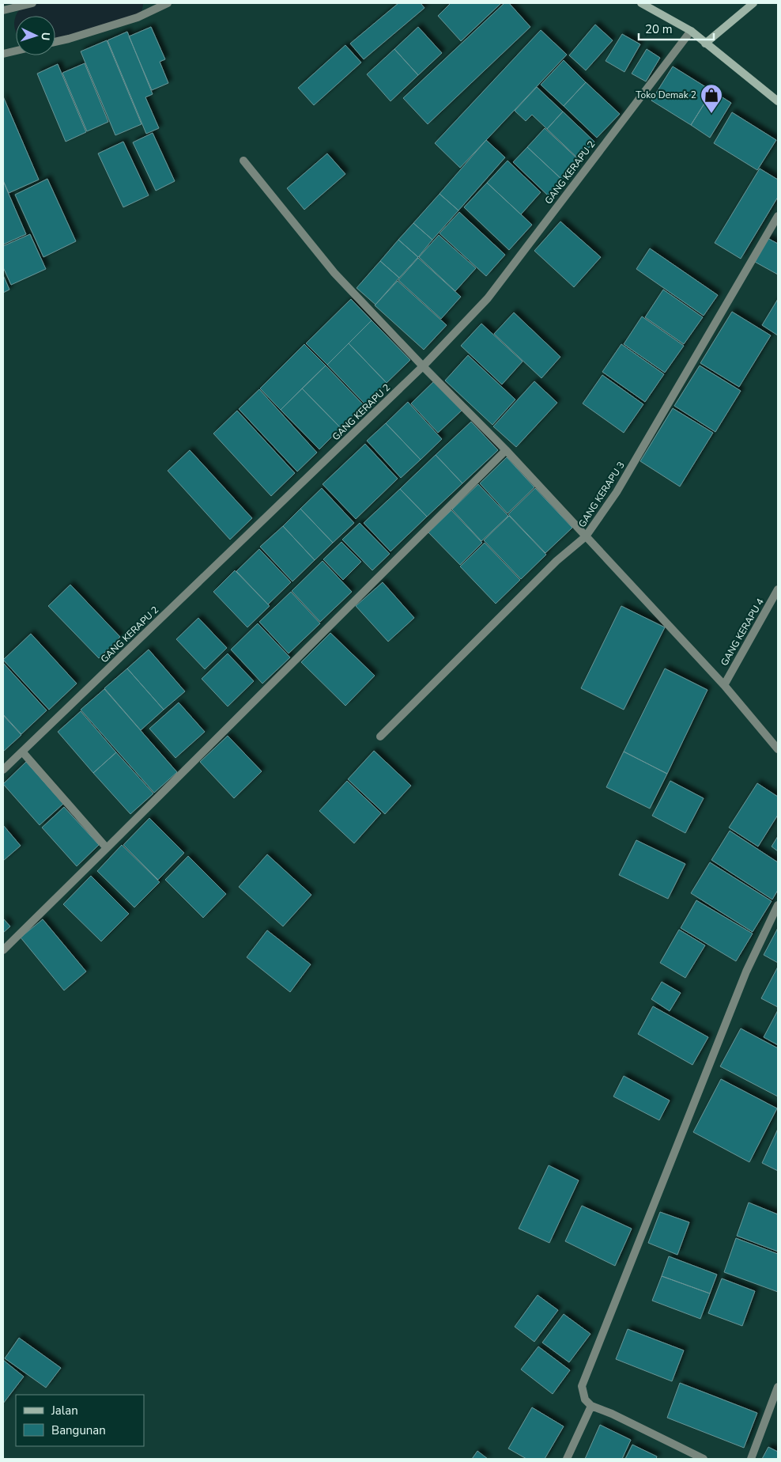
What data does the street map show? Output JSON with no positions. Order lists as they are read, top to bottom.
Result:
{
  "streets": {
    "street": ["GANG KERAPU 2", "GANG KERAPU 3", "GANG KERAPU 4"]
  },
  "places": {
    "shop": ["Toko Demak 2"]
  },
  "legend": ["Jalan", "Bangunan"],
  "scale_bar": "20 m",
  "north": "right"
}
